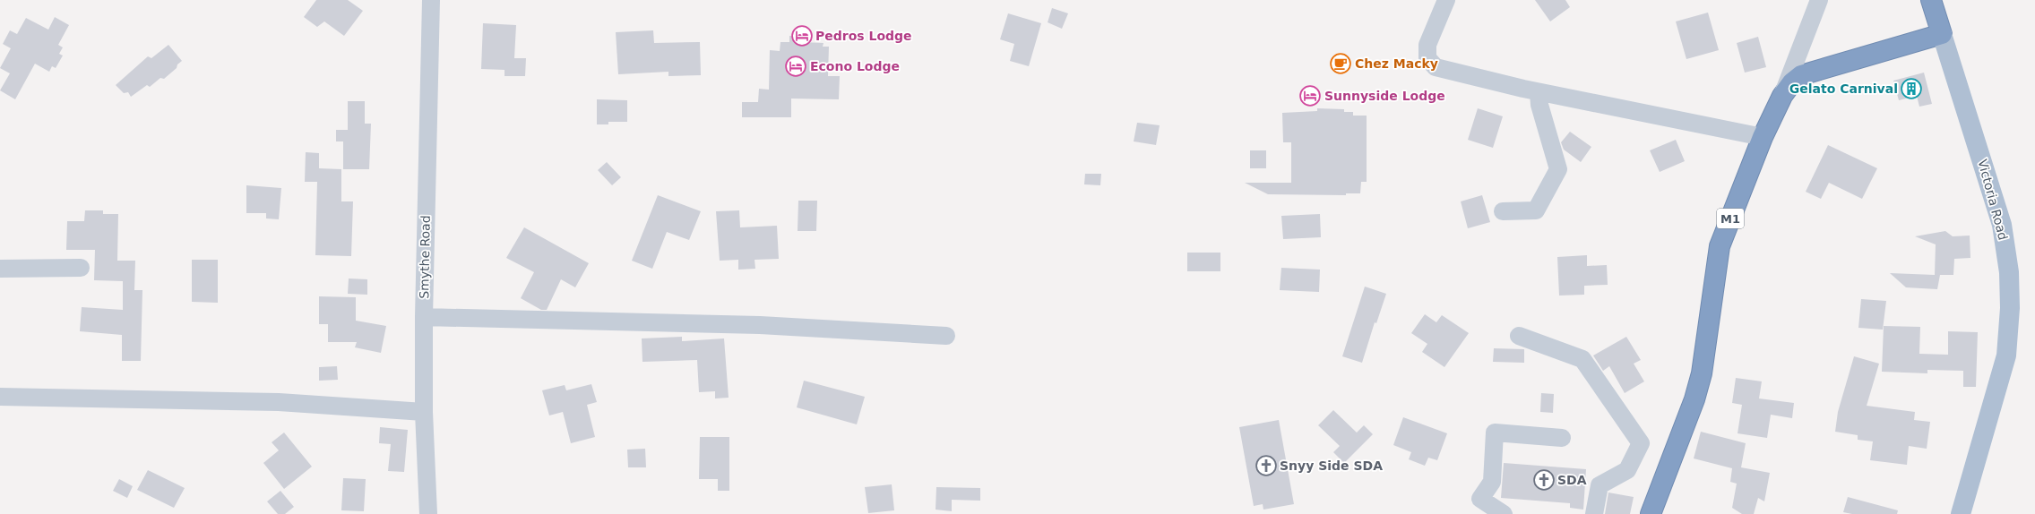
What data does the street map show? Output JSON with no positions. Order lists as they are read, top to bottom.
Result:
{
  "streets": {
    "highway": ["M1"],
    "main road": ["Victoria Road"],
    "street": ["Smythe Road"]
  },
  "crossings": [
    ["Victoria Road", "M1"]
  ],
  "places": {
    "hotel": ["Pedros Lodge", "Econo Lodge", "Sunnyside Lodge"],
    "cafe": ["Chez Macky"],
    "building": ["Gelato Carnival"],
    "church": ["Snyy Side SDA", "SDA"]
  }
}
